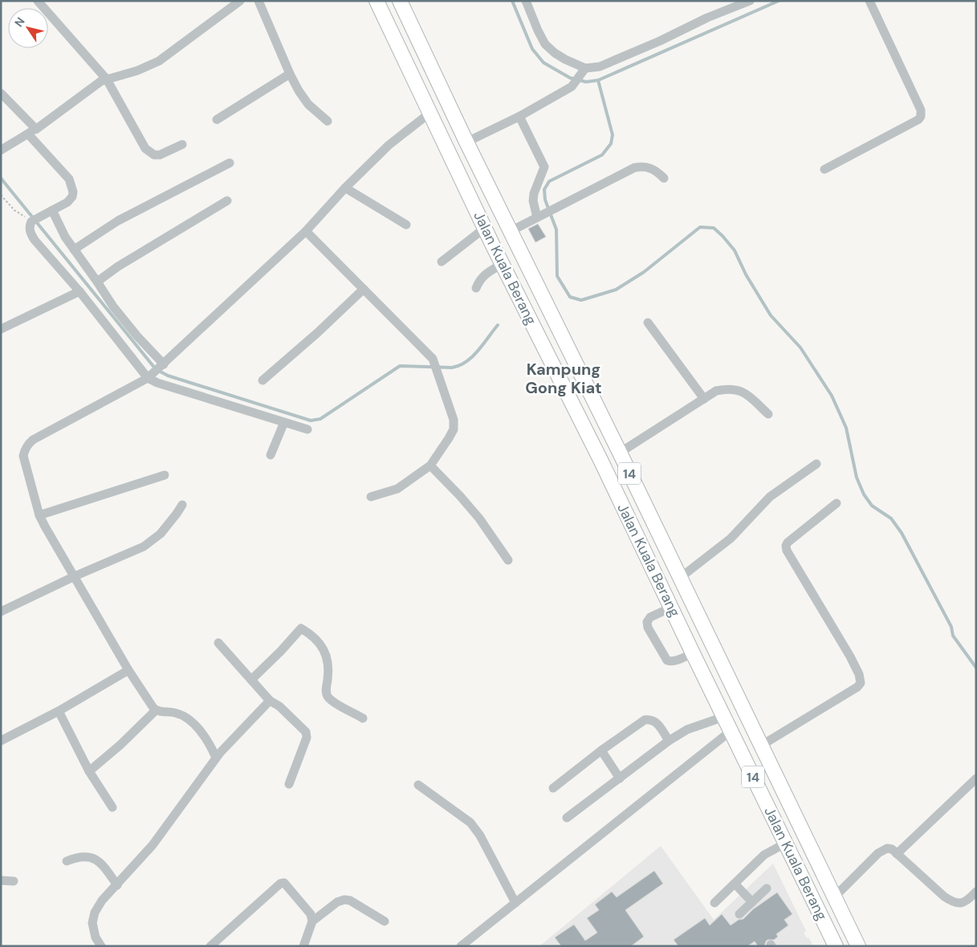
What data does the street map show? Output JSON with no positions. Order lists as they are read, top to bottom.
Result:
{
  "streets": {
    "highway": ["Jalan Kuala Berang", "14"]
  },
  "districts": ["Kampung Gong Kiat"],
  "north": "top left"
}
